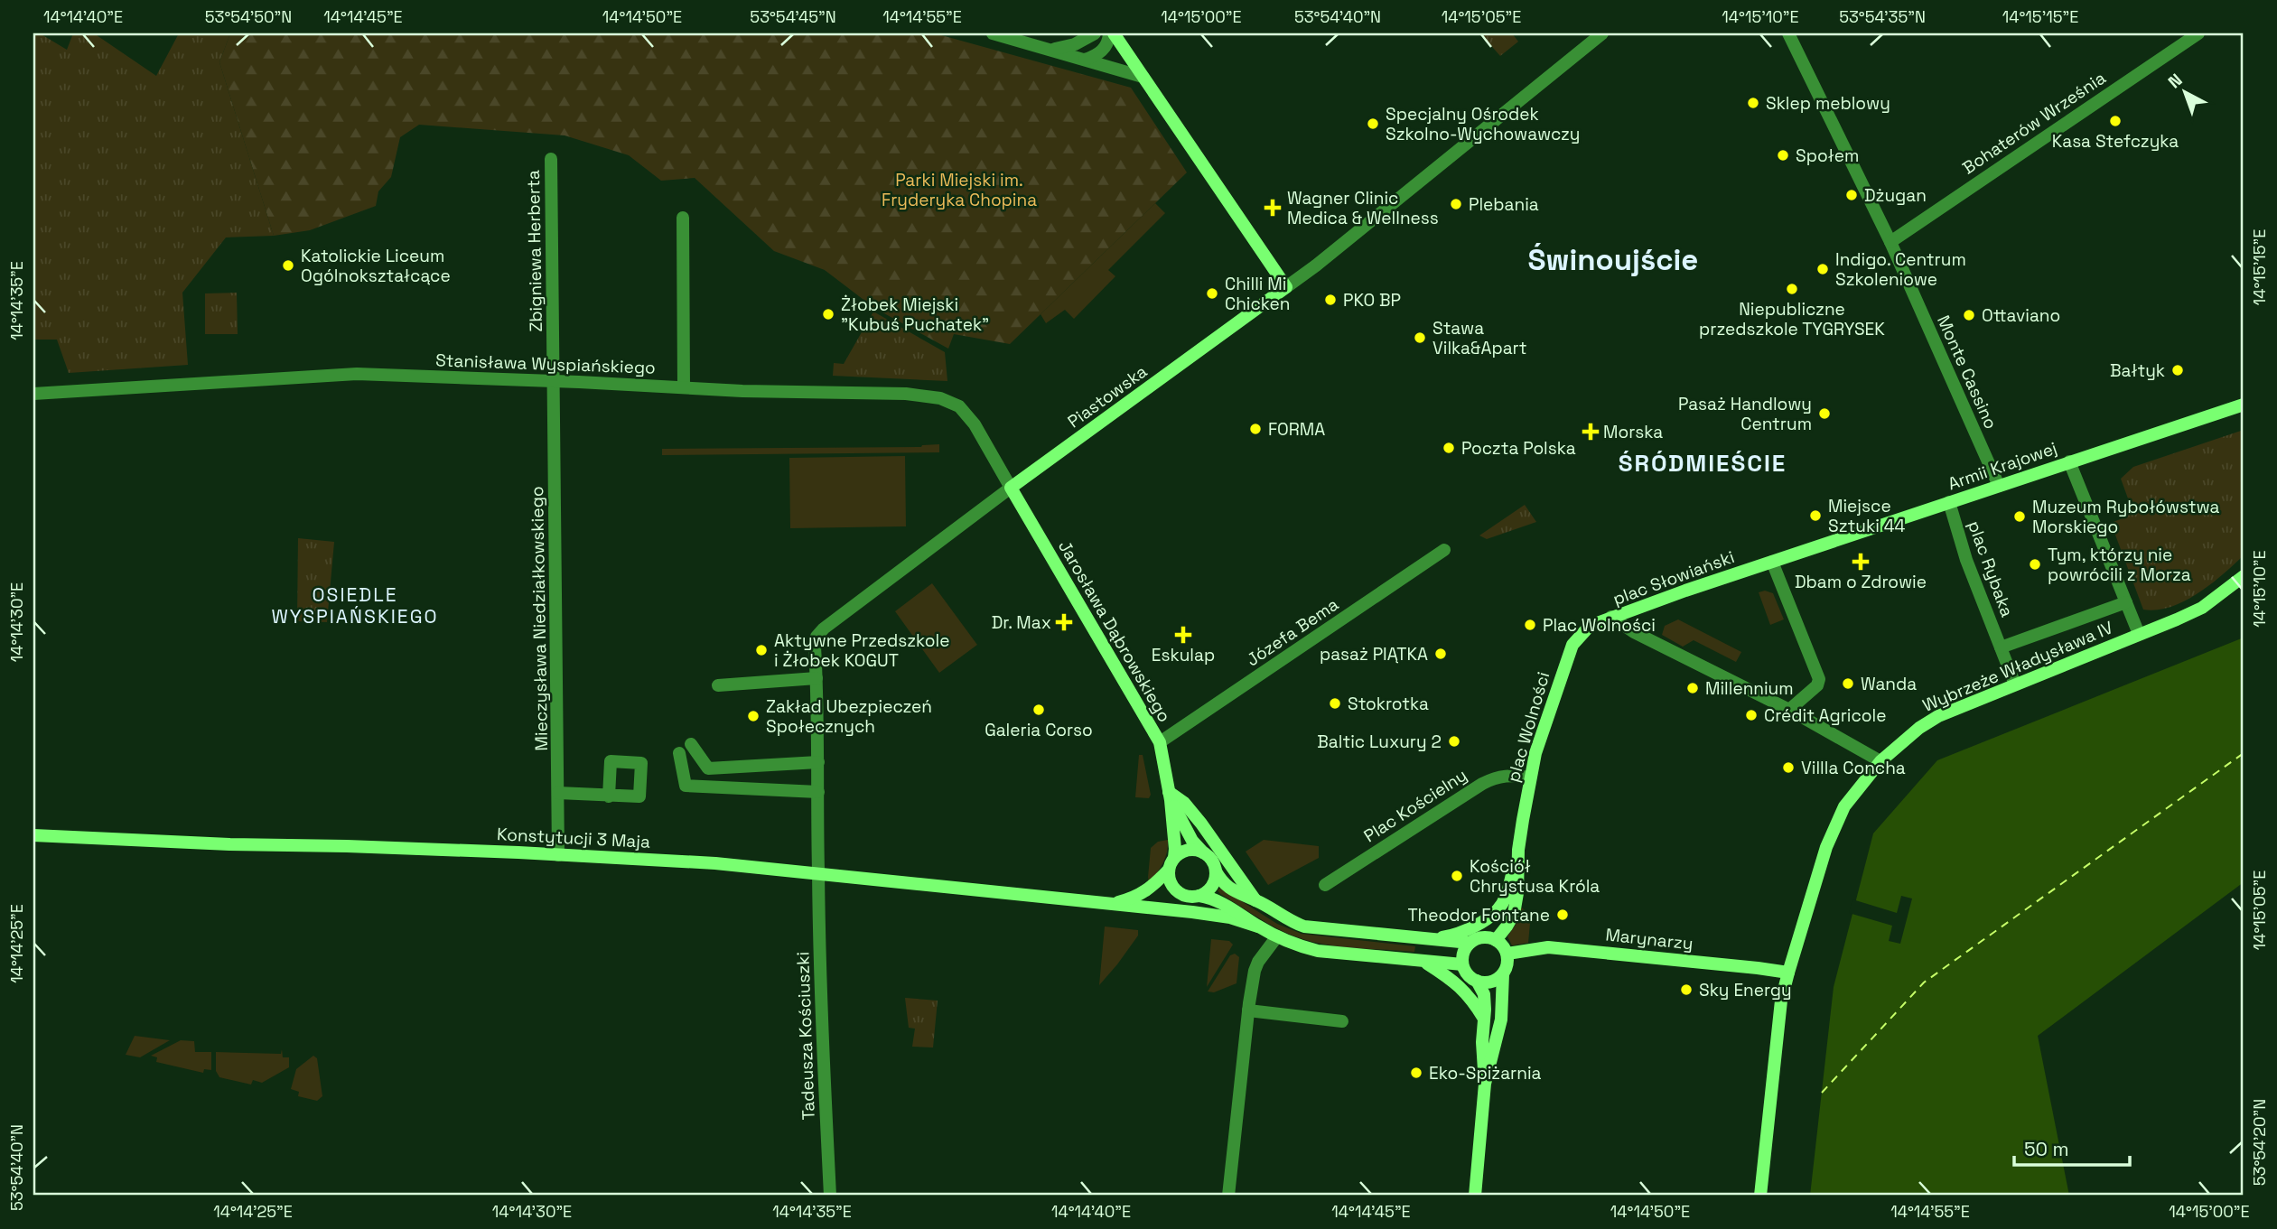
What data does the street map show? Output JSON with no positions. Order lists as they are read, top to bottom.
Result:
{
  "streets": {
    "street": [
      "Bohaterów Września",
      "Zbigniewa Herberta",
      "Stanisława Wyspiańskiego",
      "Monte Cassino",
      "Piastowska",
      "Armii Krajowej",
      "plac Rybaka",
      "plac Słowiański",
      "Mieczysława Niedziałkowskiego",
      "Jarosława Dąbrowskiego",
      "Józefa Bema",
      "Wybrzeże Władysława IV",
      "plac Wolności",
      "Plac Kościelny",
      "Konstytucji 3 Maja",
      "Marynarzy",
      "Tadeusza Kościuszki"
    ]
  },
  "crossings": [
    ["Bohaterów Września", "Monte Cassino"],
    ["Zbigniewa Herberta", "Stanisława Wyspiańskiego"],
    ["Zbigniewa Herberta", "Mieczysława Niedziałkowskiego"],
    ["Stanisława Wyspiańskiego", "Piastowska"],
    ["Stanisława Wyspiańskiego", "Mieczysława Niedziałkowskiego"],
    ["Stanisława Wyspiańskiego", "Jarosława Dąbrowskiego"],
    ["Monte Cassino", "Armii Krajowej"],
    ["Piastowska", "Jarosława Dąbrowskiego"],
    ["Piastowska", "Konstytucji 3 Maja"],
    ["Piastowska", "Tadeusza Kościuszki"],
    ["Armii Krajowej", "plac Rybaka"],
    ["Armii Krajowej", "plac Słowiański"],
    ["plac Rybaka", "Wybrzeże Władysława IV"],
    ["plac Słowiański", "Wybrzeże Władysława IV"],
    ["plac Słowiański", "plac Wolności"],
    ["Mieczysława Niedziałkowskiego", "Konstytucji 3 Maja"],
    ["Jarosława Dąbrowskiego", "Józefa Bema"],
    ["Jarosława Dąbrowskiego", "Konstytucji 3 Maja"],
    ["Wybrzeże Władysława IV", "Marynarzy"],
    ["plac Wolności", "Plac Kościelny"],
    ["plac Wolności", "Marynarzy"],
    ["Konstytucji 3 Maja", "Tadeusza Kościuszki"]
  ],
  "districts": ["Świnoujście", "ŚRÓDMIEŚCIE", "OSIEDLE WYSPIAŃSKIEGO"],
  "parks": ["Parki Miejski im. Fryderyka Chopina"],
  "places": {
    "other": [
      "Sklep meblowy",
      "Kasa Stefczyka",
      "Specjalny Ośrodek Szkolno-Wychowawczy",
      "Społem",
      "Dżugan",
      "Plebania",
      "Katolickie Liceum Ogólnokształcące",
      "Indigo. Centrum Szkoleniowe",
      "Niepubliczne przedszkole TYGRYSEK",
      "Chilli Mi Chicken",
      "PKO BP",
      "Żłobek Miejski \"Kubuś Puchatek\"",
      "Ottaviano",
      "Stawa Vilka&Apart",
      "Bałtyk",
      "Pasaż Handlowy Centrum",
      "FORMA",
      "Poczta Polska",
      "Miejsce Sztuki 44",
      "Muzeum Rybołówstwa Morskiego",
      "Tym, którzy nie powrócili z Morza",
      "Plac Wolności",
      "Aktywne Przedszkole i Żłobek KOGUT",
      "pasaż PIĄTKA",
      "Wanda",
      "Millennium",
      "Stokrotka",
      "Galeria Corso",
      "Crédit Agricole",
      "Zakład Ubezpieczeń Społecznych",
      "Baltic Luxury 2",
      "Villla Concha",
      "Kościół Chrystusa Króla",
      "Theodor Fontane",
      "Sky Energy",
      "Eko-Spiżarnia"
    ],
    "health": [
      "Wagner Clinic Medica & Wellness",
      "Morska",
      "Dbam o Zdrowie",
      "Dr. Max",
      "Eskulap"
    ]
  },
  "scale_bar": "50 m",
  "north": "top left",
  "coordinates": [
    "14°14'40\"E",
    "53°54'50\"N",
    "14°14'45\"E",
    "14°14'50\"E",
    "53°54'45\"N",
    "14°14'55\"E",
    "14°15'00\"E",
    "53°54'40\"N",
    "14°15'05\"E",
    "14°15'10\"E",
    "53°54'35\"N",
    "14°15'15\"E",
    "14°14'35\"E",
    "14°14'30\"E",
    "14°14'25\"E",
    "53°54'20\"N"
  ]
}
